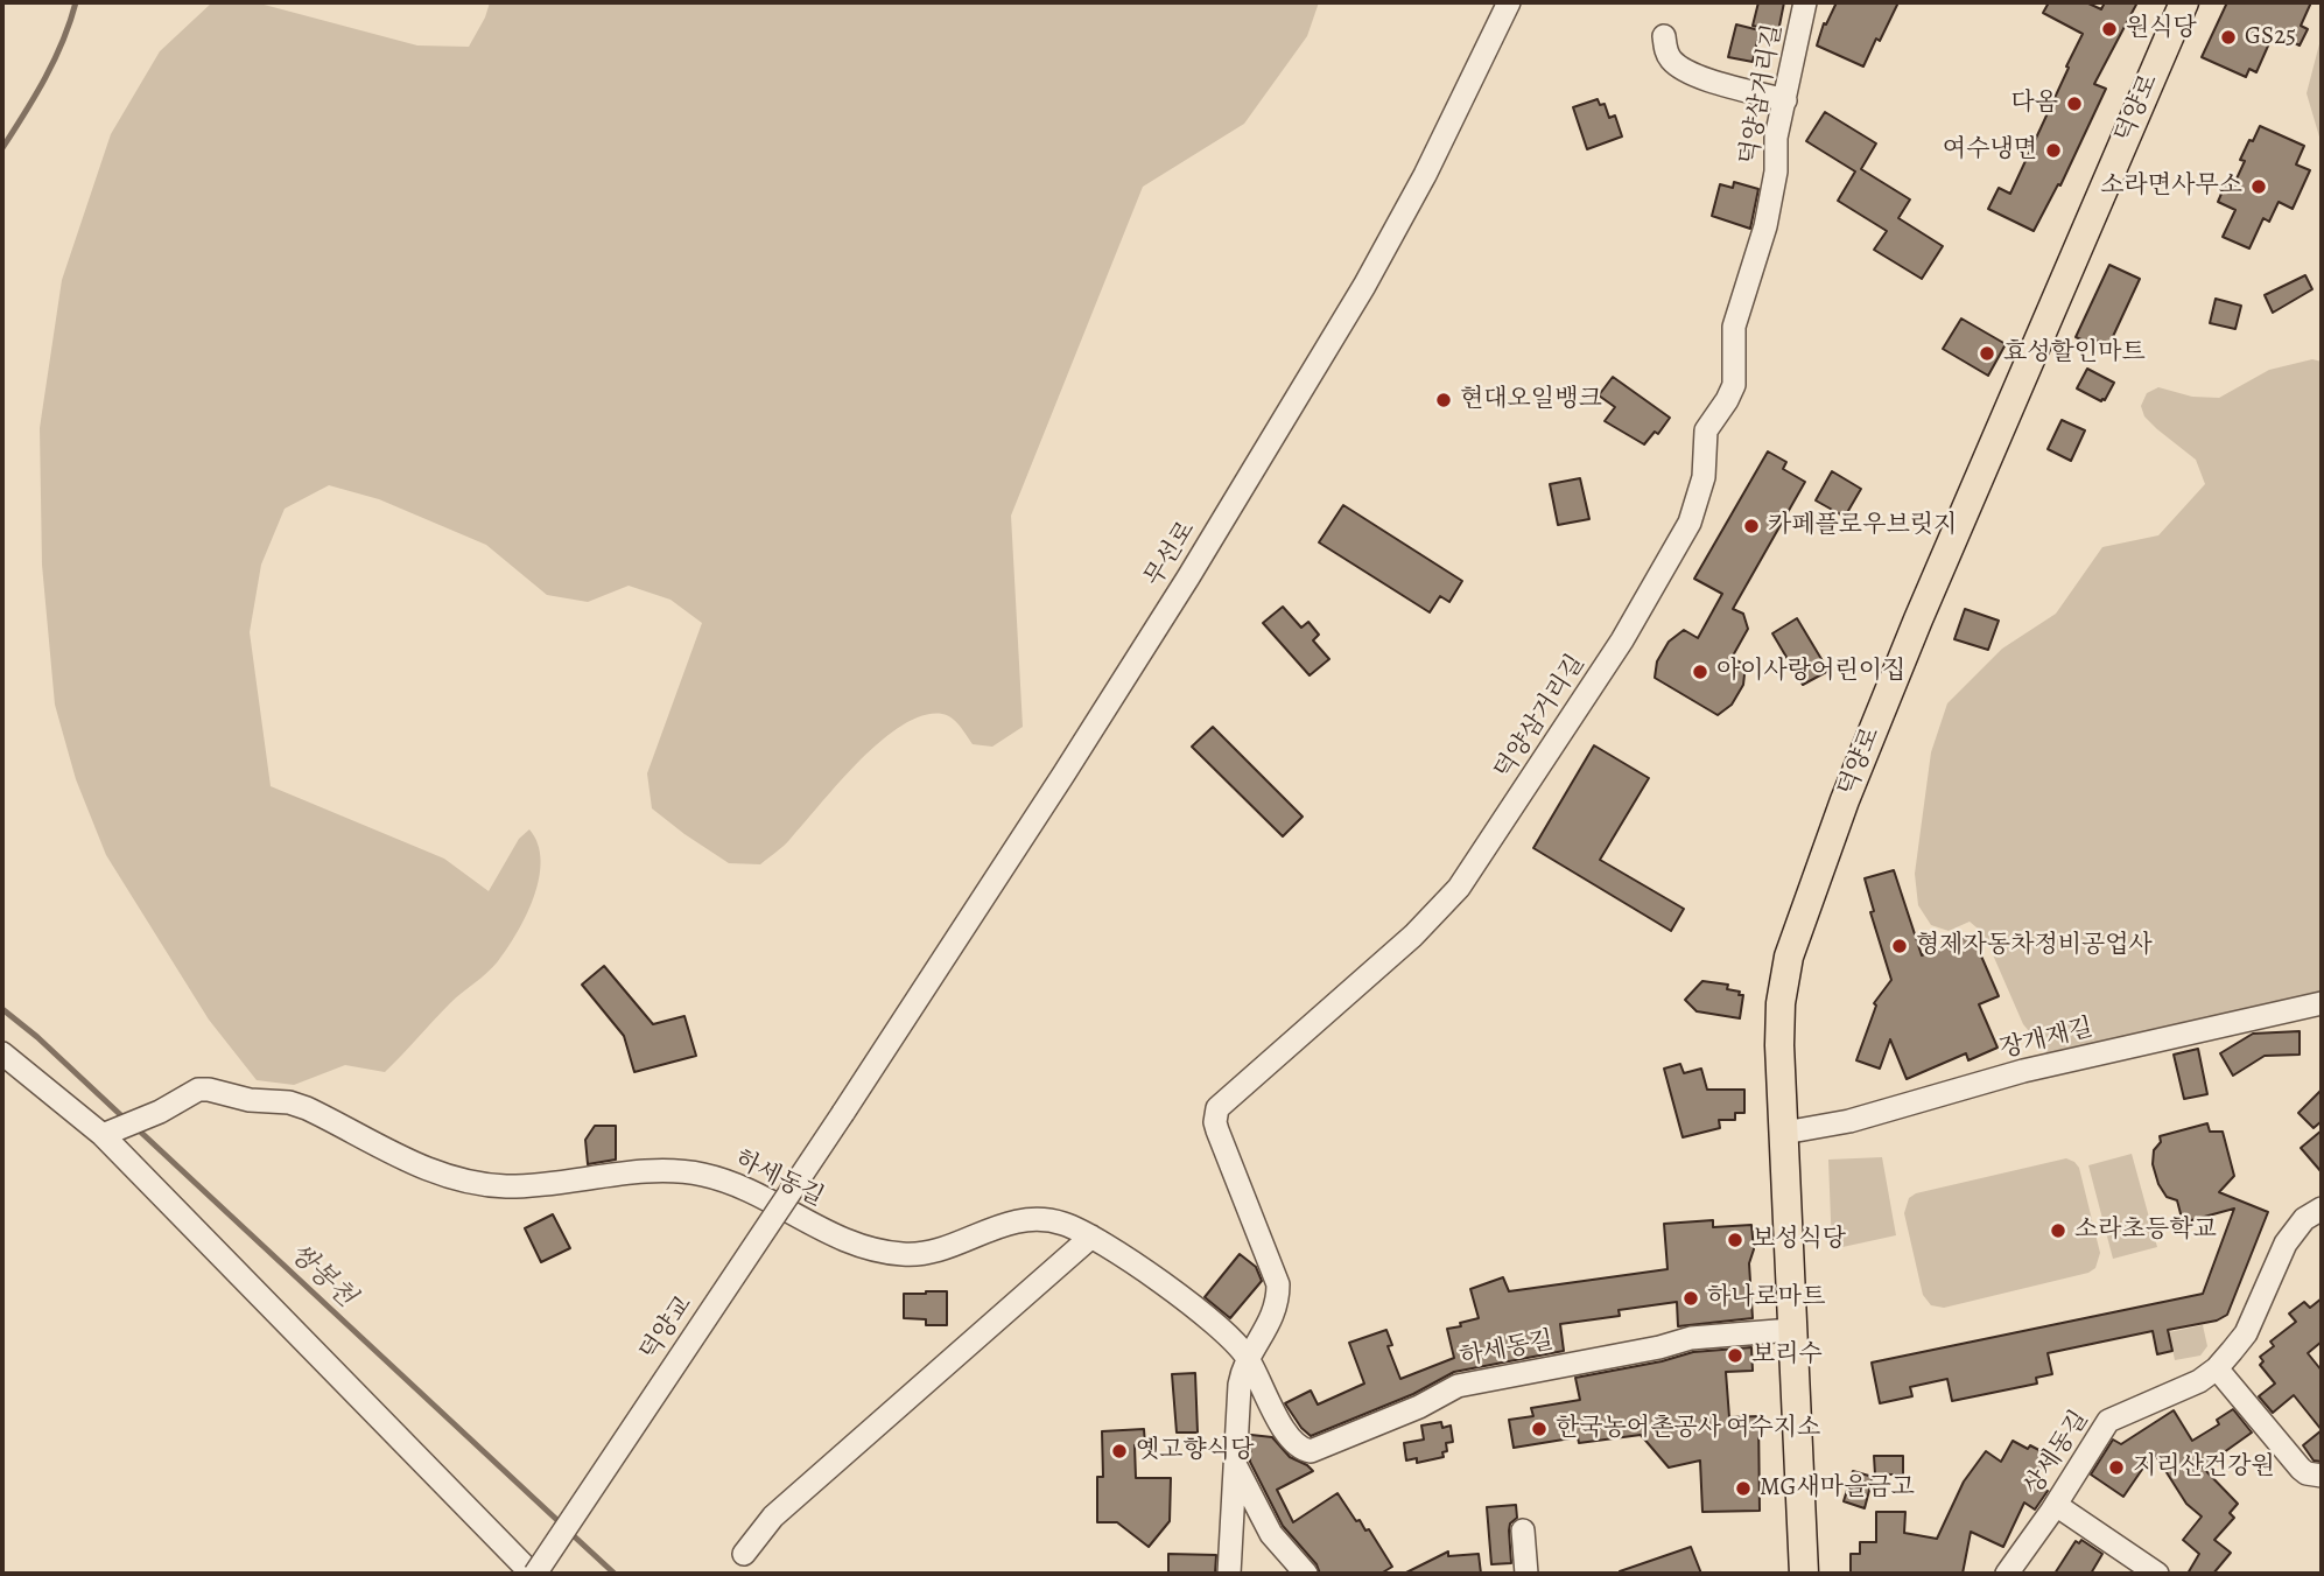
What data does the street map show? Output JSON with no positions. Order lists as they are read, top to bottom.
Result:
{
  "streets": {
    "main road": ["덕양로"],
    "street": [
      "덕양삼거리길",
      "무선로",
      "장개재길",
      "하세동길",
      "덕양교",
      "상세동길"
    ]
  },
  "crossings": [
    ["덕양삼거리길", "하세동길"],
    ["덕양로", "장개재길"],
    ["덕양로", "하세동길"],
    ["무선로", "덕양교"]
  ],
  "water": ["쌍봉천"],
  "places": [
    "원식당",
    "GS25",
    "다옴",
    "여수냉면",
    "소라면사무소",
    "효성할인마트",
    "현대오일뱅크",
    "카페플로우브릿지",
    "아이사랑어린이집",
    "형제자동차정비공업사",
    "소라초등학교",
    "보성식당",
    "하나로마트",
    "보리수",
    "한국농어촌공사 여수지소",
    "옛고향식당",
    "지리산건강원",
    "MG새마을금고"
  ]
}
